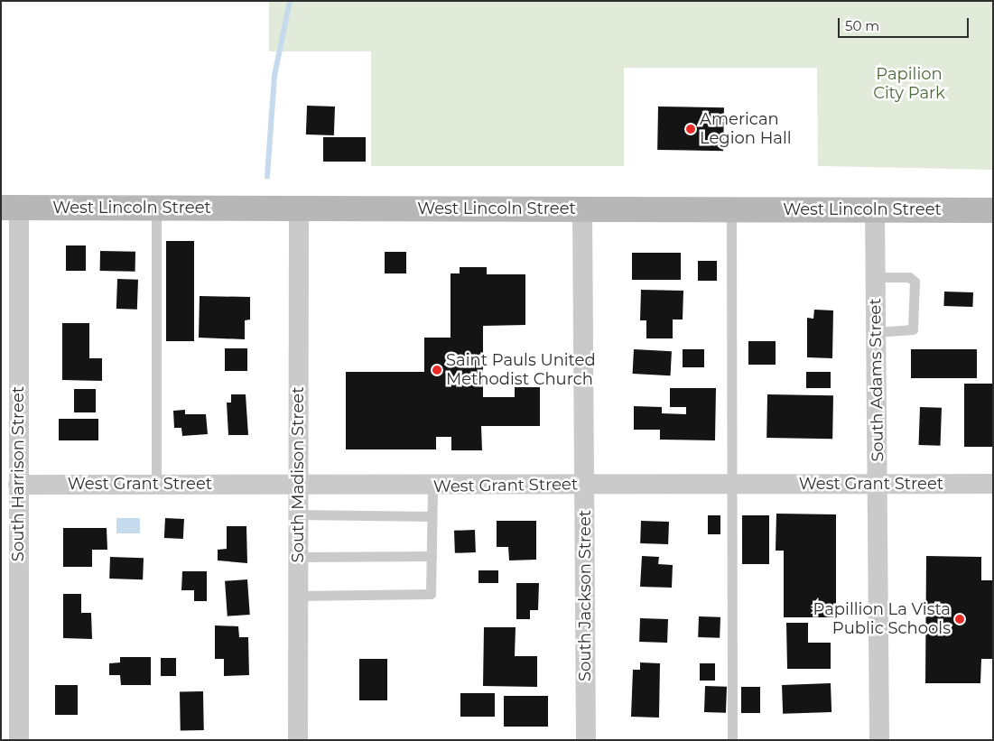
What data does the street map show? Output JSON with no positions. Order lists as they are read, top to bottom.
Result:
{
  "streets": {
    "street": [
      "West Lincoln Street",
      "South Adams Street",
      "South Harrison Street",
      "South Madison Street",
      "West Grant Street",
      "South Jackson Street"
    ]
  },
  "crossings": [
    ["West Lincoln Street", "South Adams Street"],
    ["West Lincoln Street", "South Harrison Street"],
    ["West Lincoln Street", "South Madison Street"],
    ["West Lincoln Street", "South Jackson Street"],
    ["South Adams Street", "West Grant Street"],
    ["South Harrison Street", "West Grant Street"],
    ["South Madison Street", "West Grant Street"],
    ["West Grant Street", "South Jackson Street"]
  ],
  "parks": ["Papilion City Park"],
  "places": ["American Legion Hall", "Saint Pauls United Methodist Church", "Papillion La Vista Public Schools"],
  "scale_bar": "50 m"
}
